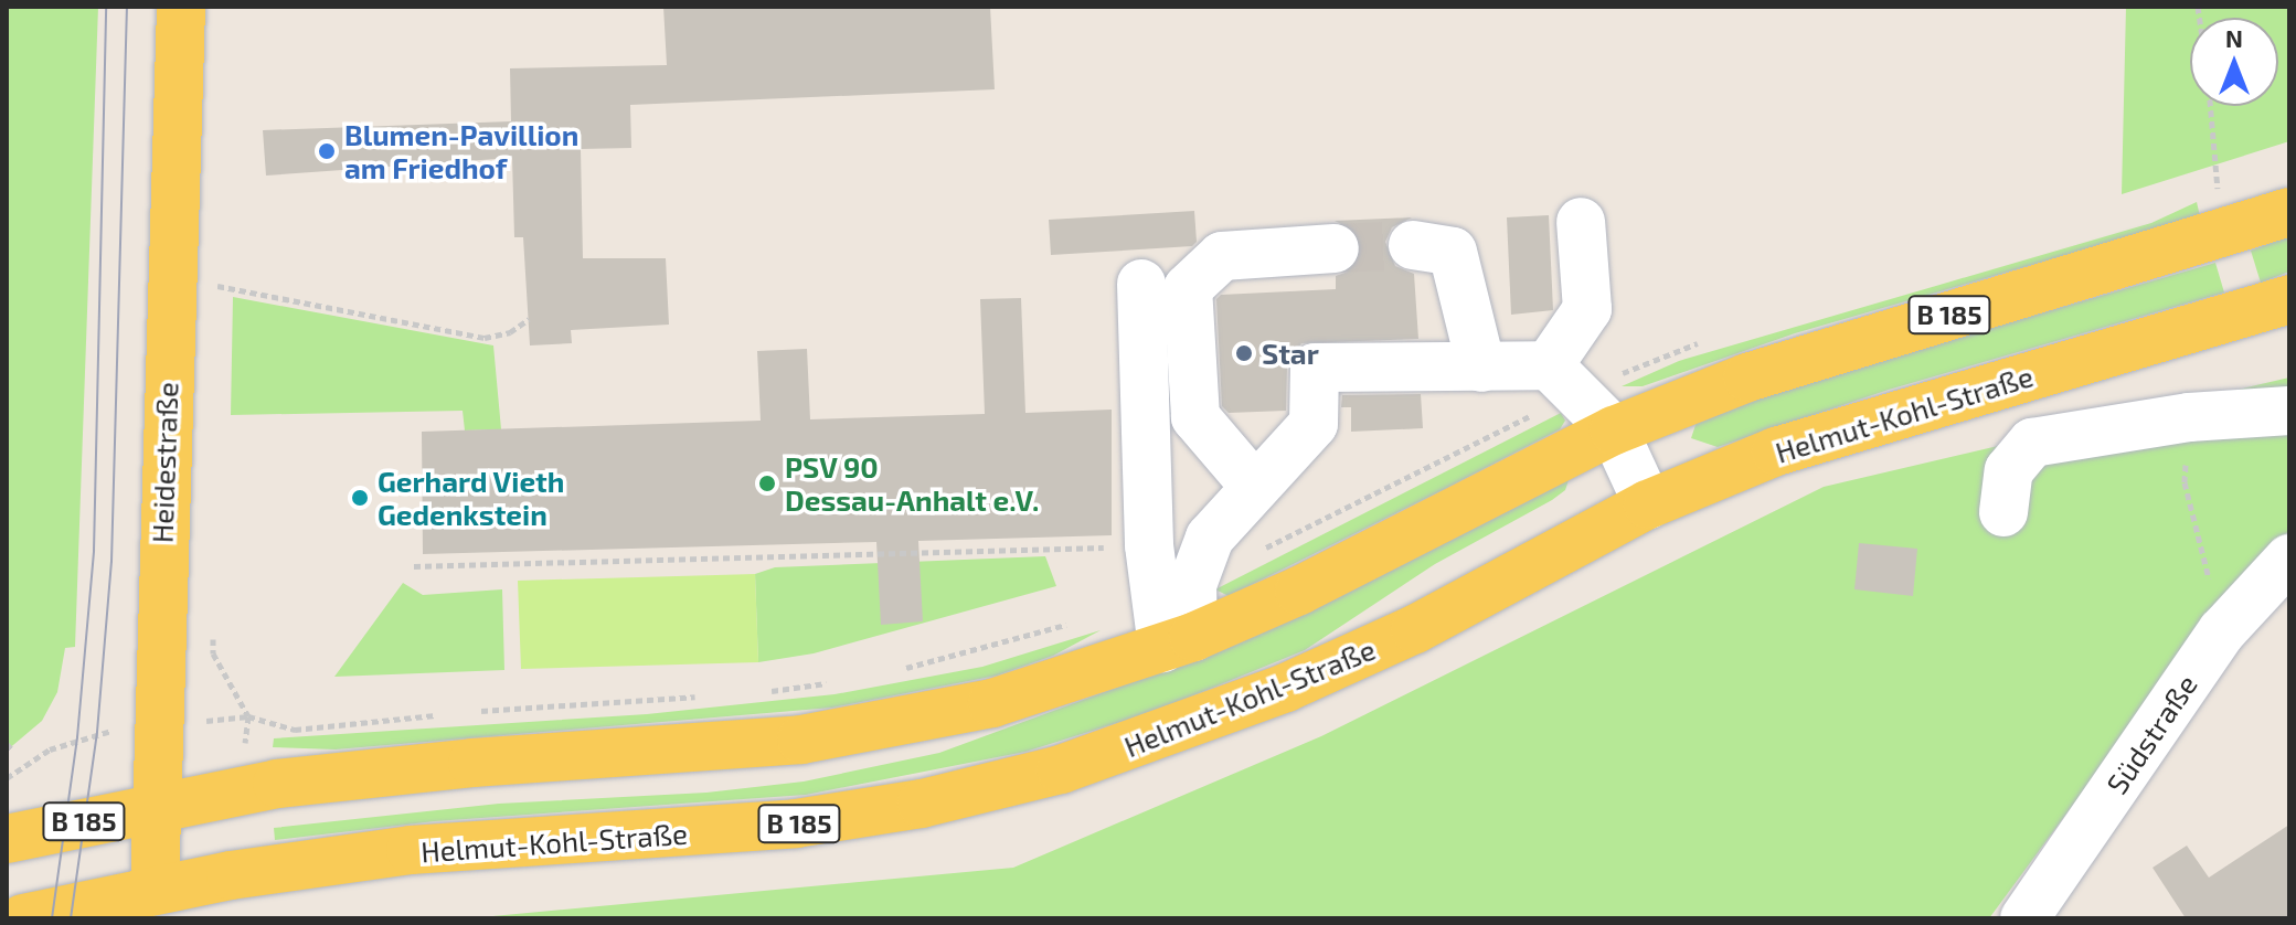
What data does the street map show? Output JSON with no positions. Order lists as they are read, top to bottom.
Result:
{
  "streets": {
    "main road": ["B 185", "Helmut-Kohl-Straße", "Heidestraße"],
    "street": ["Südstraße"]
  },
  "crossings": [
    ["B 185", "Helmut-Kohl-Straße"],
    ["B 185", "Heidestraße"],
    ["Helmut-Kohl-Straße", "Heidestraße"]
  ],
  "places": [
    "Blumen-Pavillion am Friedhof",
    "Star",
    "PSV 90 Dessau-Anhalt e.V.",
    "Gerhard Vieth Gedenkstein"
  ],
  "north": "top"
}
